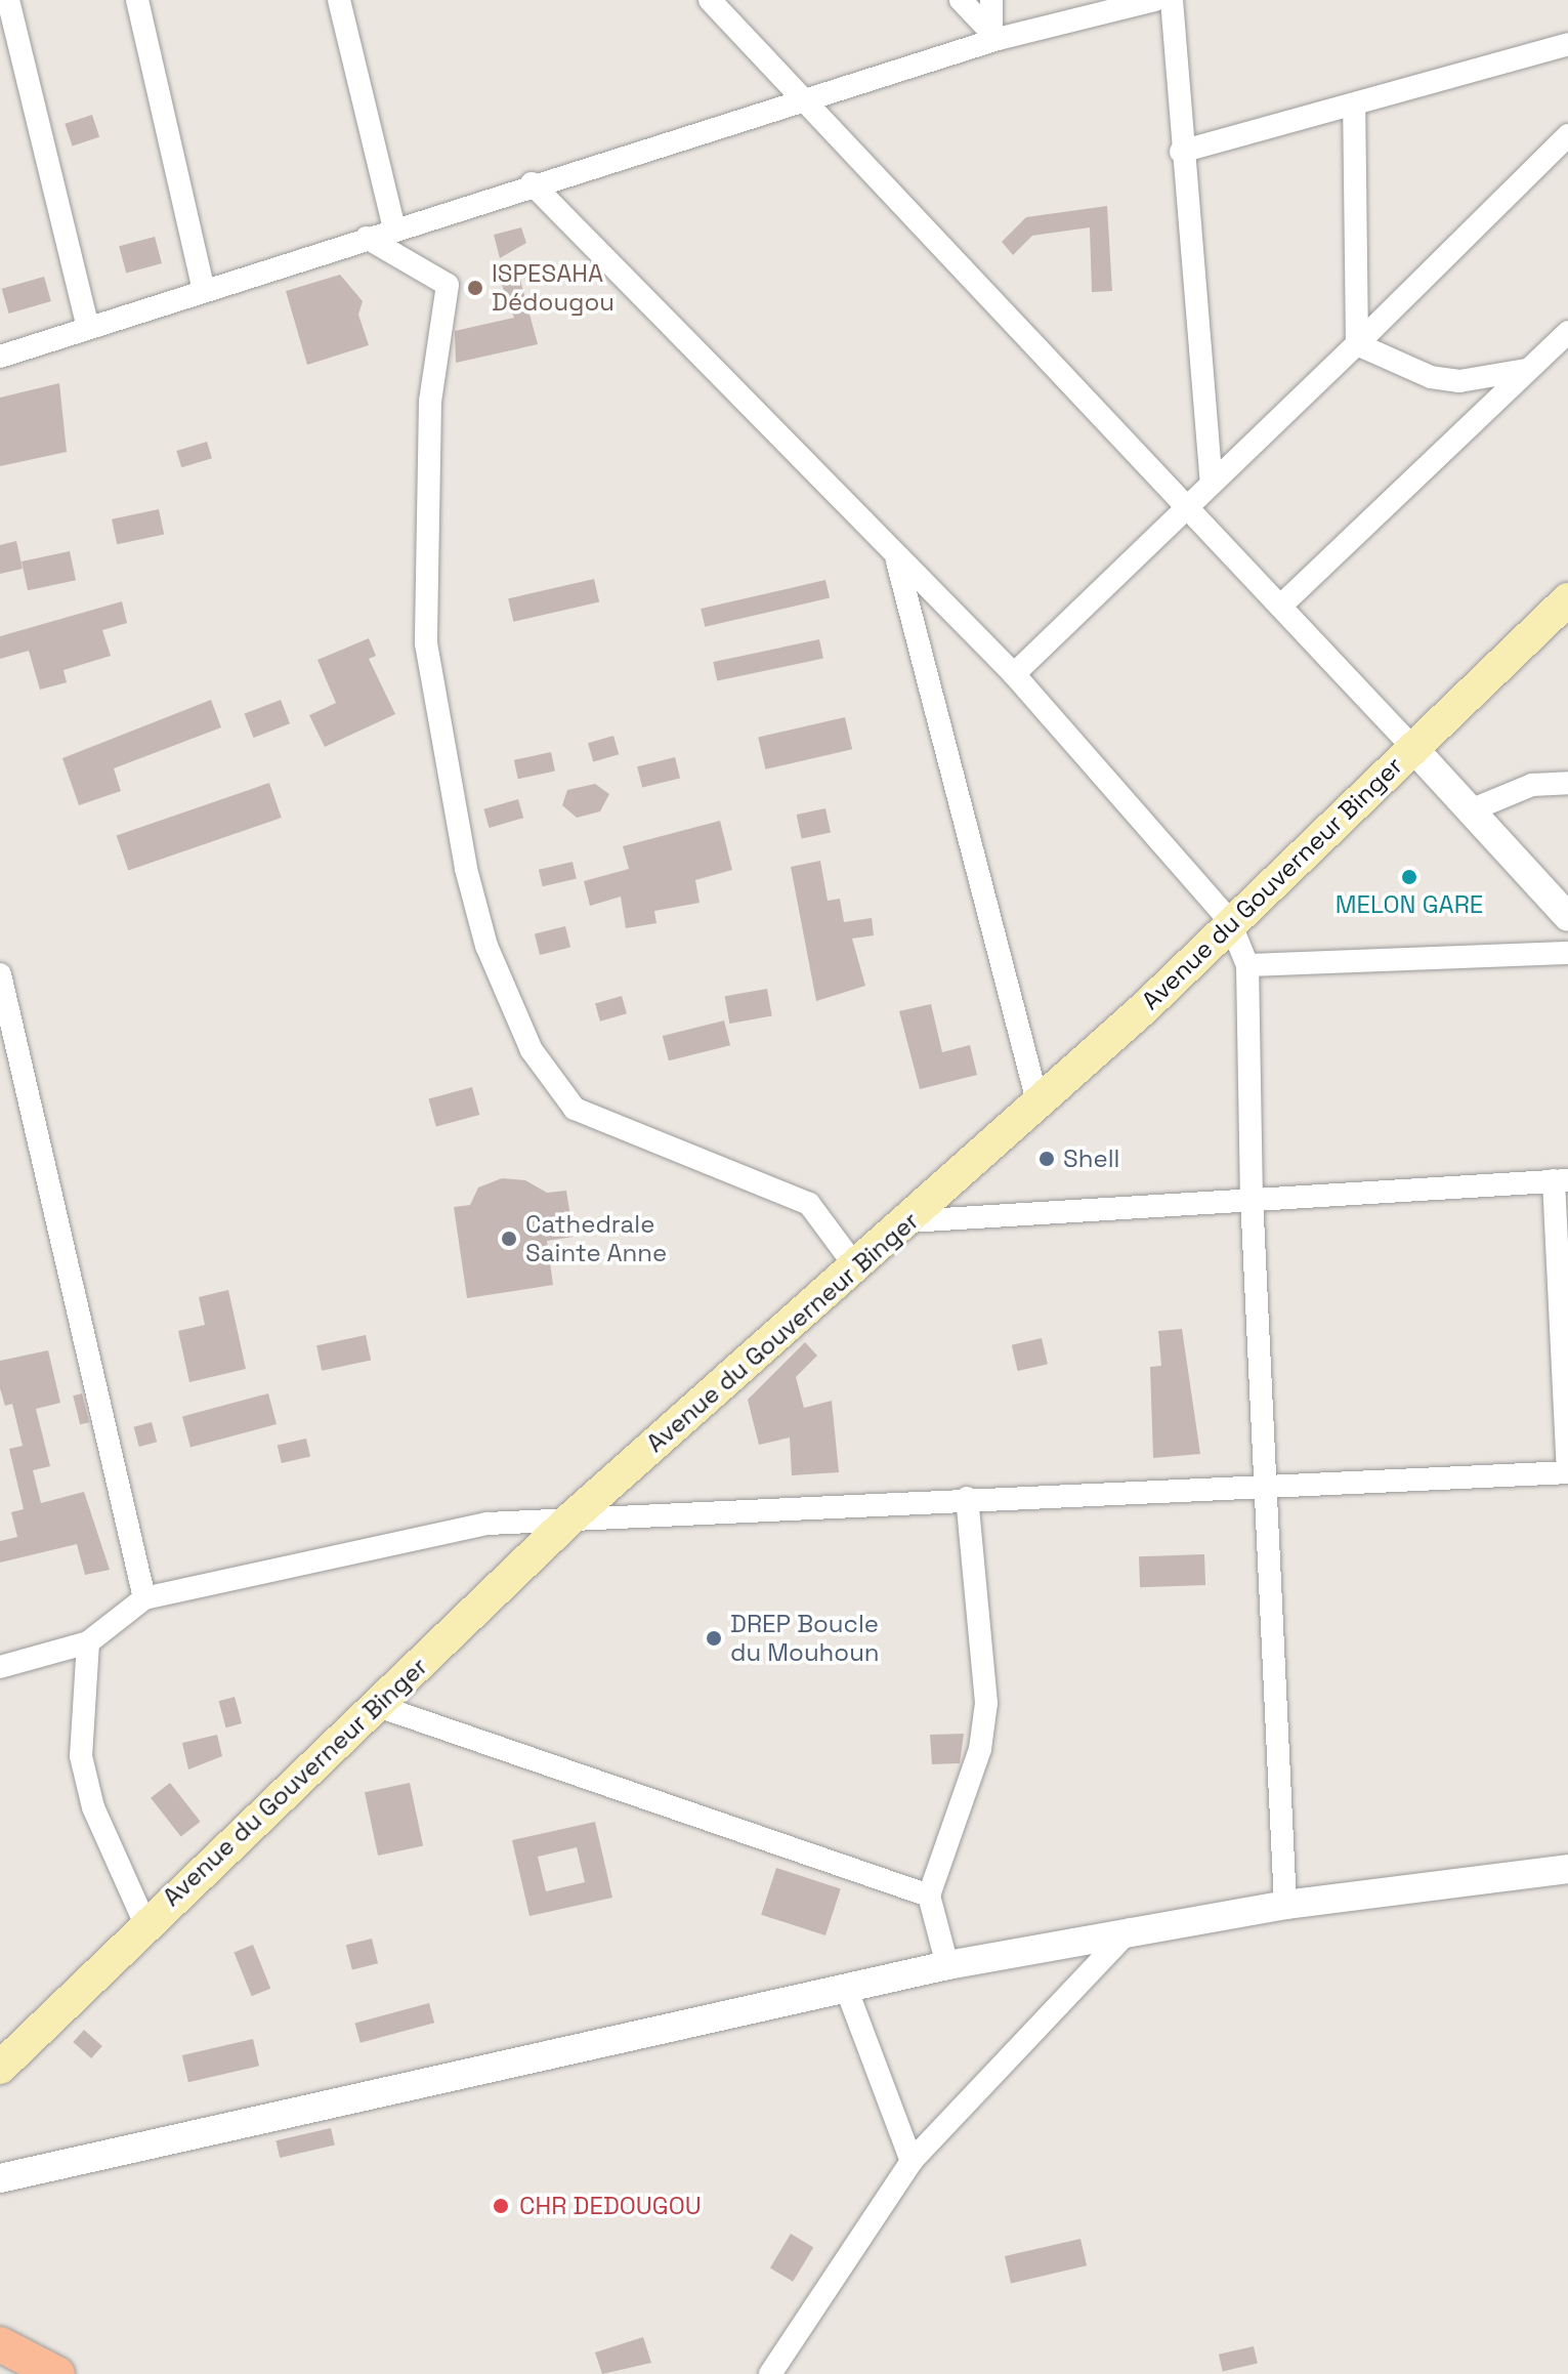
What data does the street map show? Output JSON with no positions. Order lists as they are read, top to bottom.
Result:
{
  "streets": {
    "main road": ["Avenue du Gouverneur Binger"]
  },
  "places": [
    "ISPESAHA Dédougou",
    "MELON GARE",
    "Shell",
    "Cathedrale Sainte Anne",
    "DREP Boucle du Mouhoun",
    "CHR DEDOUGOU"
  ]
}
